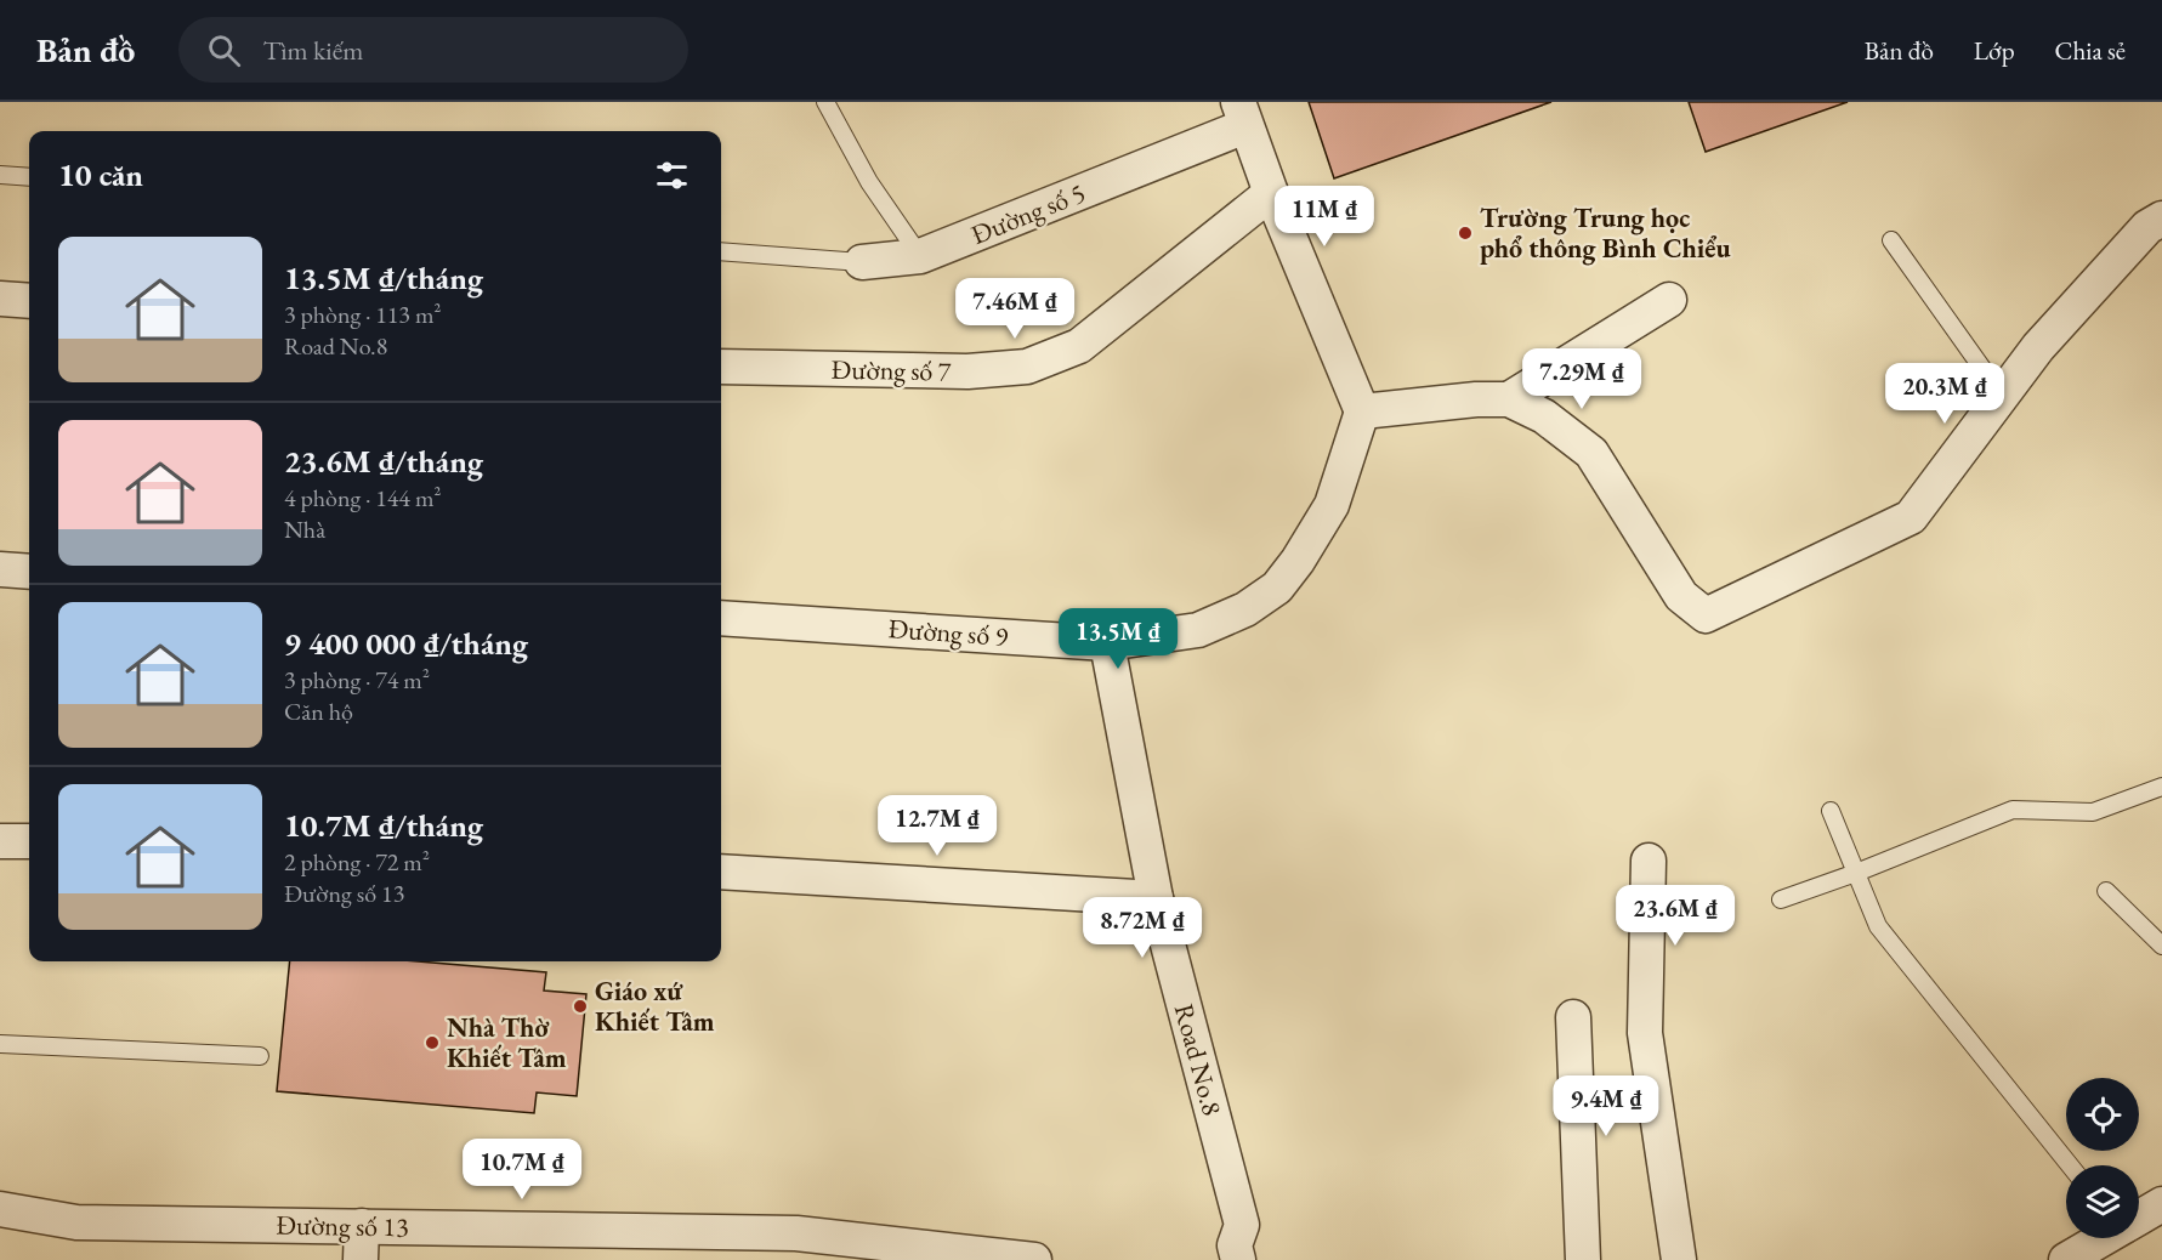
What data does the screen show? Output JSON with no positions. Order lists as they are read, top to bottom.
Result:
{
  "streets": {
    "street": [
      "Đường số 5",
      "Đường số 7",
      "Đường số 9",
      "Road No.8",
      "Đường số 13"
    ]
  },
  "crossings": [
    ["Đường số 9", "Road No.8"]
  ],
  "places": ["Trường Trung học phổ thông Bình Chiểu", "Giáo xứ Khiết Tâm", "Nhà Thờ Khiết Tâm"],
  "page": {
    "header": "Bản đồ",
    "search": "Tìm kiếm",
    "nav": ["Bản đồ", "Lớp", "Chia sẻ"],
    "heading": "10 căn",
    "price": [
      "11M ₫",
      "7.46M ₫",
      "7.29M ₫",
      "20.3M ₫",
      "13.5M ₫",
      "12.7M ₫",
      "23.6M ₫",
      "8.72M ₫",
      "9.4M ₫",
      "10.7M ₫"
    ],
    "list": [
      {
        "name": "13.5M ₫/tháng",
        "note": "3 phòng · 113 m² · Road No.8"
      },
      {
        "name": "23.6M ₫/tháng",
        "note": "4 phòng · 144 m² · Nhà"
      },
      {
        "name": "9 400 000 ₫/tháng",
        "note": "3 phòng · 74 m² · Căn hộ"
      },
      {
        "name": "10.7M ₫/tháng",
        "note": "2 phòng · 72 m² · Đường số 13"
      }
    ]
  }
}
